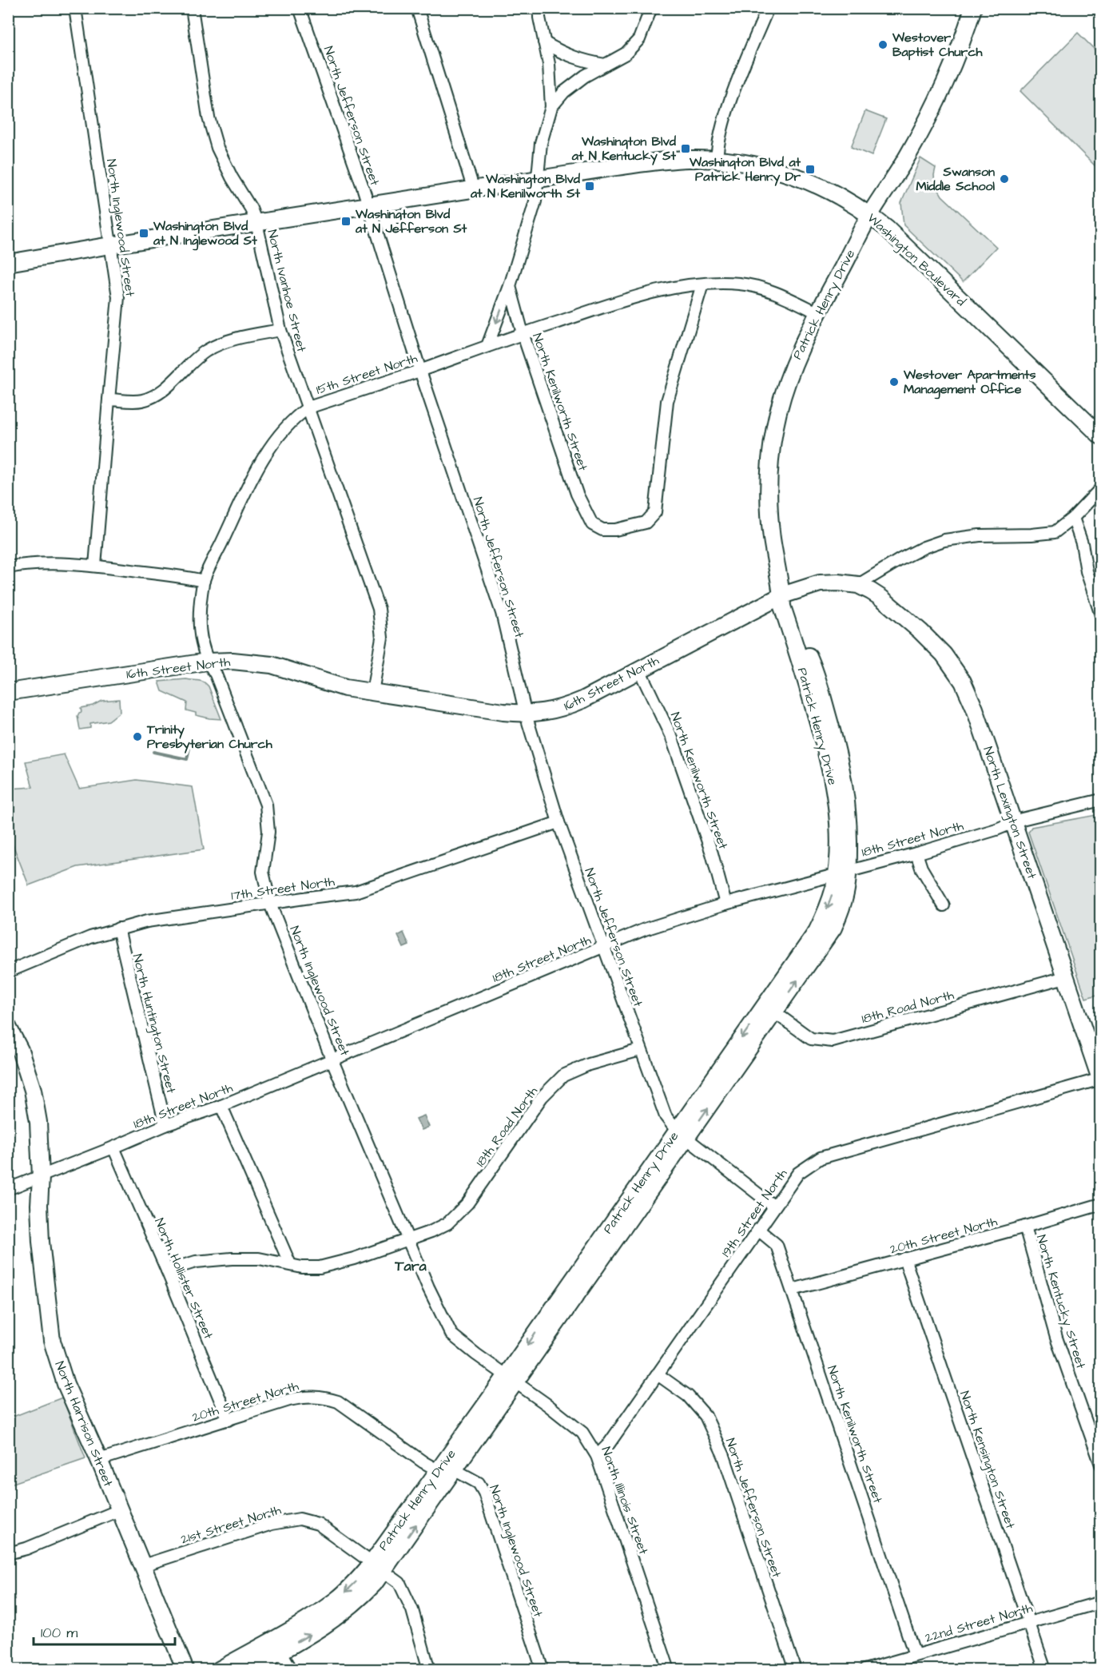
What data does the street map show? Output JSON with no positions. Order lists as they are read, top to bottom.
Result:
{
  "streets": {
    "street": [
      "North Jefferson Street",
      "North Inglewood Street",
      "Washington Boulevard",
      "North Ivanhoe Street",
      "Patrick Henry Drive",
      "15th Street North",
      "North Kenilworth Street",
      "16th Street North",
      "North Lexington Street",
      "18th Street North",
      "17th Street North",
      "18th Road North",
      "North Huntington Street",
      "19th Street North",
      "20th Street North",
      "North Hollister Street",
      "North Kentucky Street",
      "North Harrison Street",
      "North Kensington Street",
      "North Illinois Street",
      "21st Street North",
      "22nd Street North"
    ]
  },
  "crossings": [
    ["North Jefferson Street", "Washington Boulevard"],
    ["North Jefferson Street", "Patrick Henry Drive"],
    ["North Jefferson Street", "15th Street North"],
    ["North Jefferson Street", "16th Street North"],
    ["North Jefferson Street", "18th Street North"],
    ["North Jefferson Street", "17th Street North"],
    ["North Jefferson Street", "18th Road North"],
    ["North Jefferson Street", "19th Street North"],
    ["North Inglewood Street", "Washington Boulevard"],
    ["North Inglewood Street", "Patrick Henry Drive"],
    ["North Inglewood Street", "15th Street North"],
    ["North Inglewood Street", "16th Street North"],
    ["North Inglewood Street", "18th Street North"],
    ["North Inglewood Street", "17th Street North"],
    ["North Inglewood Street", "18th Road North"],
    ["North Inglewood Street", "North Illinois Street"],
    ["Washington Boulevard", "North Ivanhoe Street"],
    ["Washington Boulevard", "Patrick Henry Drive"],
    ["North Ivanhoe Street", "15th Street North"],
    ["North Ivanhoe Street", "16th Street North"],
    ["Patrick Henry Drive", "15th Street North"],
    ["Patrick Henry Drive", "16th Street North"],
    ["Patrick Henry Drive", "18th Street North"],
    ["Patrick Henry Drive", "18th Road North"],
    ["Patrick Henry Drive", "20th Street North"],
    ["Patrick Henry Drive", "North Illinois Street"],
    ["Patrick Henry Drive", "21st Street North"],
    ["15th Street North", "North Kenilworth Street"],
    ["North Kenilworth Street", "16th Street North"],
    ["North Kenilworth Street", "18th Street North"],
    ["North Kenilworth Street", "19th Street North"],
    ["North Kenilworth Street", "20th Street North"],
    ["North Kenilworth Street", "22nd Street North"],
    ["16th Street North", "North Lexington Street"],
    ["North Lexington Street", "18th Street North"],
    ["North Lexington Street", "18th Road North"],
    ["North Lexington Street", "19th Street North"],
    ["18th Street North", "North Huntington Street"],
    ["18th Street North", "North Hollister Street"],
    ["18th Street North", "North Harrison Street"],
    ["17th Street North", "North Huntington Street"],
    ["19th Street North", "North Illinois Street"],
    ["20th Street North", "North Hollister Street"],
    ["20th Street North", "North Kentucky Street"],
    ["20th Street North", "North Harrison Street"],
    ["20th Street North", "North Kensington Street"],
    ["North Harrison Street", "21st Street North"],
    ["North Kensington Street", "22nd Street North"]
  ],
  "districts": ["Tara"],
  "places": {
    "other": [
      "Westover Baptist Church",
      "Swanson Middle School",
      "Westover Apartments Management Office",
      "Trinity Presbyterian Church"
    ],
    "transit": [
      "Washington Blvd at N Kentucky St",
      "Washington Blvd at Patrick Henry Dr",
      "Washington Blvd at N Kenilworth St",
      "Washington Blvd at N Jefferson St",
      "Washington Blvd at N Inglewood St"
    ]
  },
  "scale_bar": "100 m"
}
